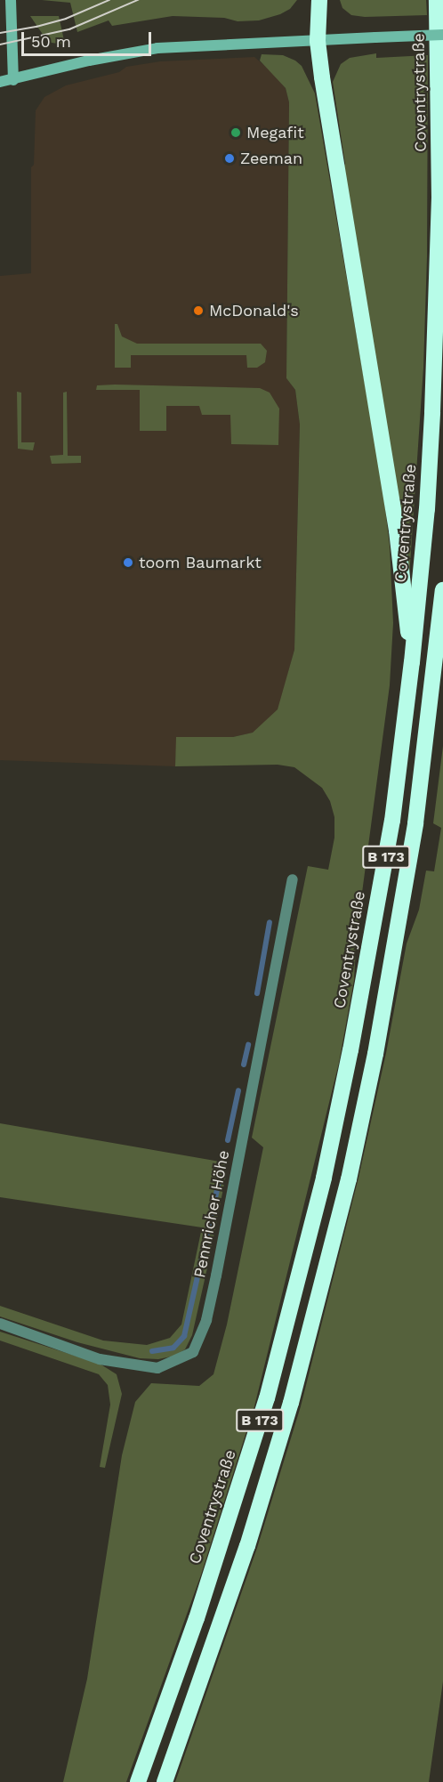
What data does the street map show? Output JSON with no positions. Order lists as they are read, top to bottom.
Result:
{
  "streets": {
    "highway": ["Coventrystraße", "B 173"],
    "street": ["Pennricher Höhe"]
  },
  "places": [
    "Megafit",
    "Zeeman",
    "McDonald's",
    "toom Baumarkt"
  ],
  "scale_bar": "50 m"
}
